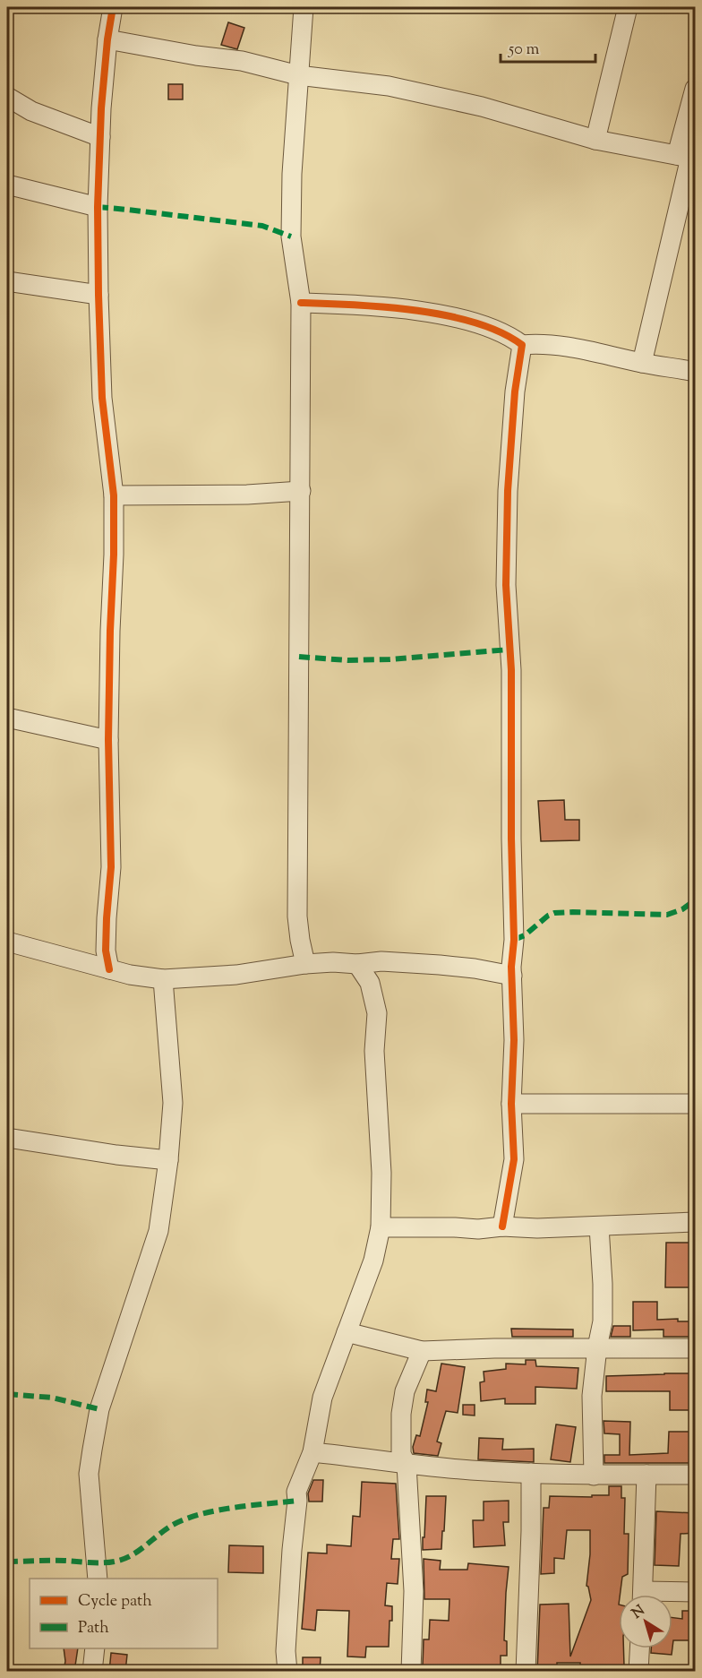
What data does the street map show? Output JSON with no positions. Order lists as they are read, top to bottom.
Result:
{
  "legend": ["Cycle path", "Path"],
  "scale_bar": "50 m",
  "north": "top left"
}
